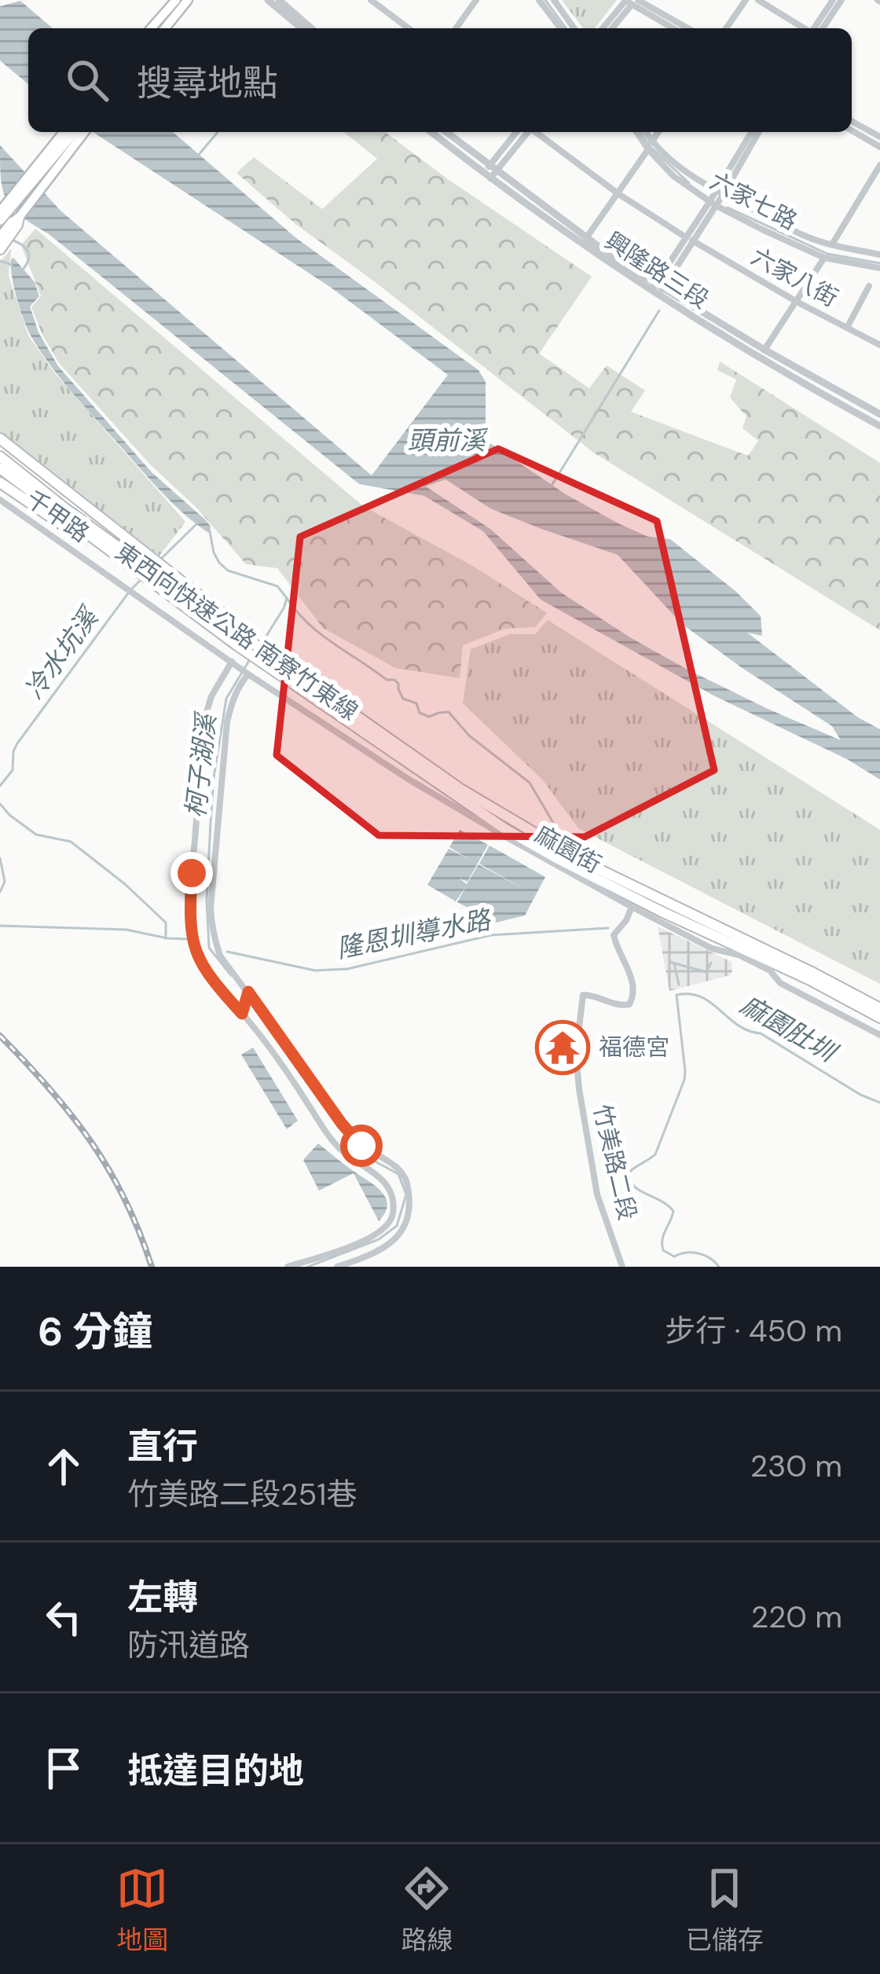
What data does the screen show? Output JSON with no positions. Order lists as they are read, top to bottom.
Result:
{
  "streets": {
    "highway": ["東西向快速公路 南寮竹東線"],
    "street": [
      "六家七路",
      "興隆路三段",
      "六家八街",
      "千甲路",
      "麻園街",
      "竹美路二段"
    ]
  },
  "crossings": [
    ["千甲路", "麻園街"],
    ["麻園街", "竹美路二段"]
  ],
  "water": [
    "頭前溪",
    "冷水坑溪",
    "柯子湖溪",
    "隆恩圳導水路",
    "麻園肚圳"
  ],
  "places": {
    "temple": ["福德宮"]
  },
  "page": {
    "search": "搜尋地點",
    "heading": ["6 分鐘", "步行 · 450 m"],
    "list": [
      ["直行", "竹美路二段251巷", "230 m"],
      ["左轉", "防汛道路", "220 m"],
      "抵達目的地"
    ],
    "nav": ["地圖", "路線", "已儲存"]
  }
}
